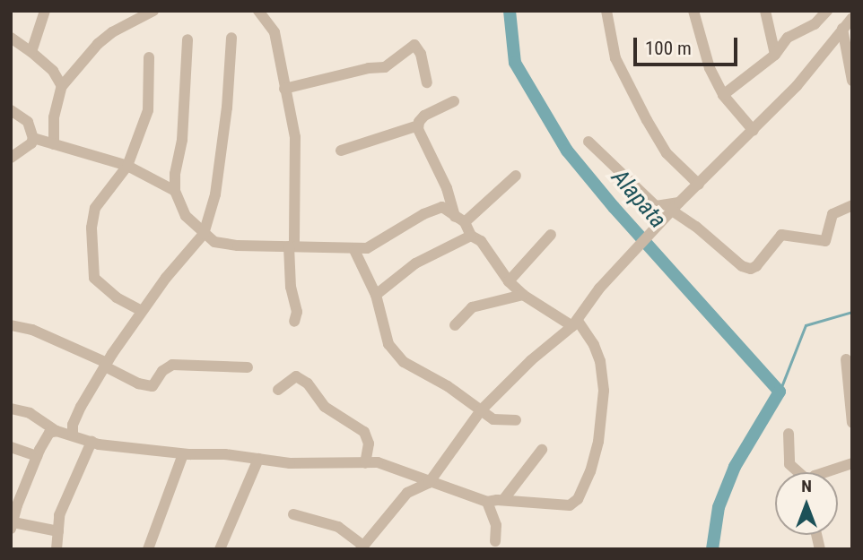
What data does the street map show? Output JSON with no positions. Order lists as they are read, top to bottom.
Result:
{
  "water": ["Alapata"],
  "scale_bar": "100 m",
  "north": "top"
}
